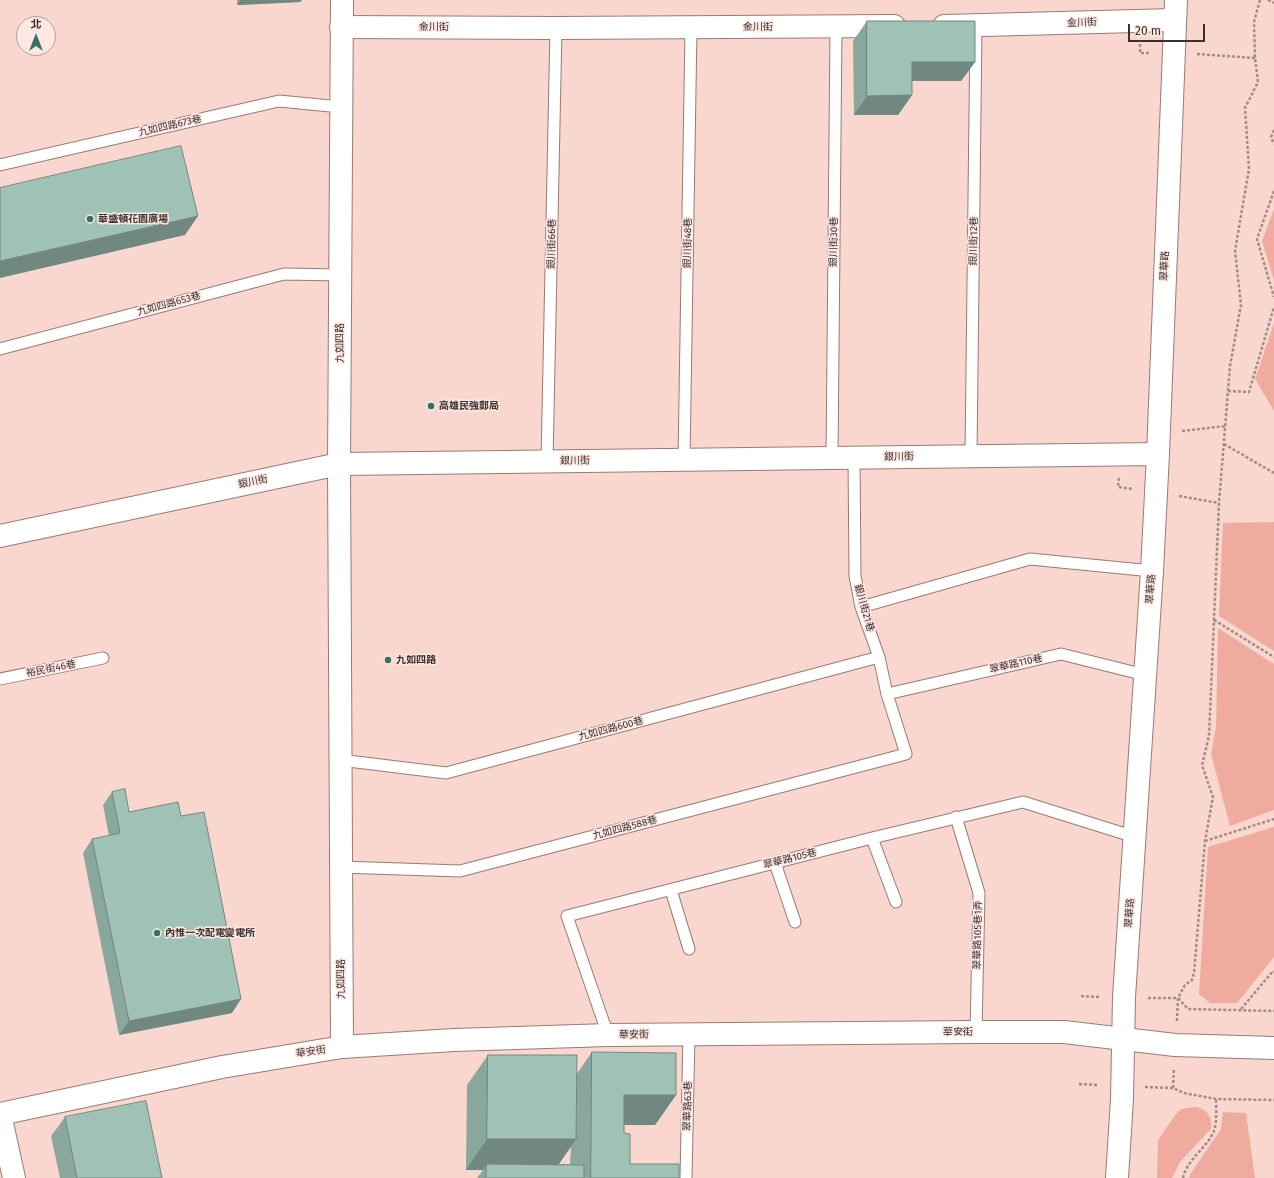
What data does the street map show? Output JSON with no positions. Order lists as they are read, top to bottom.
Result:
{
  "streets": {
    "street": [
      "金川街",
      "翠華路",
      "九如四路",
      "銀川街",
      "華安街"
    ],
    "lane": [
      "九如四路673巷",
      "銀川街12巷",
      "銀川街30巷",
      "銀川街48巷",
      "銀川街66巷",
      "九如四路653巷",
      "銀川街21巷",
      "翠華路110巷",
      "裕民街46巷",
      "九如四路600巷",
      "九如四路588巷",
      "翠華路105巷",
      "翠華路105巷1弄",
      "翠華路63巷"
    ]
  },
  "crossings": [
    ["金川街", "銀川街12巷"],
    ["金川街", "銀川街30巷"],
    ["金川街", "銀川街48巷"],
    ["金川街", "銀川街66巷"],
    ["金川街", "翠華路"],
    ["金川街", "九如四路"],
    ["九如四路673巷", "九如四路"],
    ["銀川街12巷", "銀川街"],
    ["銀川街30巷", "銀川街"],
    ["銀川街48巷", "銀川街"],
    ["銀川街66巷", "銀川街"],
    ["翠華路", "銀川街"],
    ["翠華路", "翠華路110巷"],
    ["翠華路", "翠華路105巷"],
    ["翠華路", "華安街"],
    ["九如四路653巷", "九如四路"],
    ["九如四路", "銀川街"],
    ["九如四路", "九如四路600巷"],
    ["九如四路", "九如四路588巷"],
    ["九如四路", "華安街"],
    ["銀川街", "銀川街21巷"],
    ["銀川街21巷", "翠華路110巷"],
    ["銀川街21巷", "九如四路600巷"],
    ["銀川街21巷", "九如四路588巷"],
    ["翠華路105巷", "翠華路105巷1弄"],
    ["翠華路105巷", "華安街"],
    ["翠華路105巷1弄", "華安街"],
    ["華安街", "翠華路63巷"]
  ],
  "places": [
    "華盛頓花園廣場",
    "高雄民強郵局",
    "九如四路",
    "內惟一次配電變電所"
  ],
  "scale_bar": "20 m",
  "north": "top"
}
